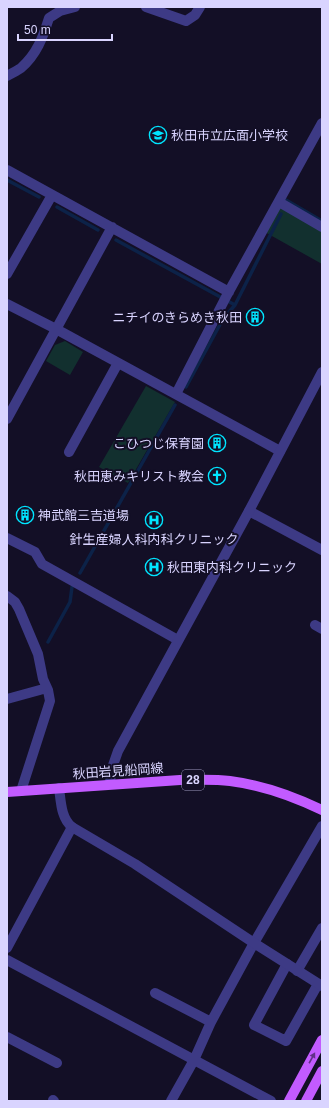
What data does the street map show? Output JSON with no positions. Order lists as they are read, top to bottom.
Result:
{
  "streets": {
    "main road": ["秋田岩見船岡線", "28"]
  },
  "places": {
    "school or university": ["秋田市立広面小学校"],
    "building": ["ニチイのきらめき秋田", "こひつじ保育園", "神武館三吉道場"],
    "church": ["秋田恵みキリスト教会"],
    "hospital": ["針生産婦人科内科クリニック", "秋田東内科クリニック"]
  },
  "scale_bar": "50 m"
}
